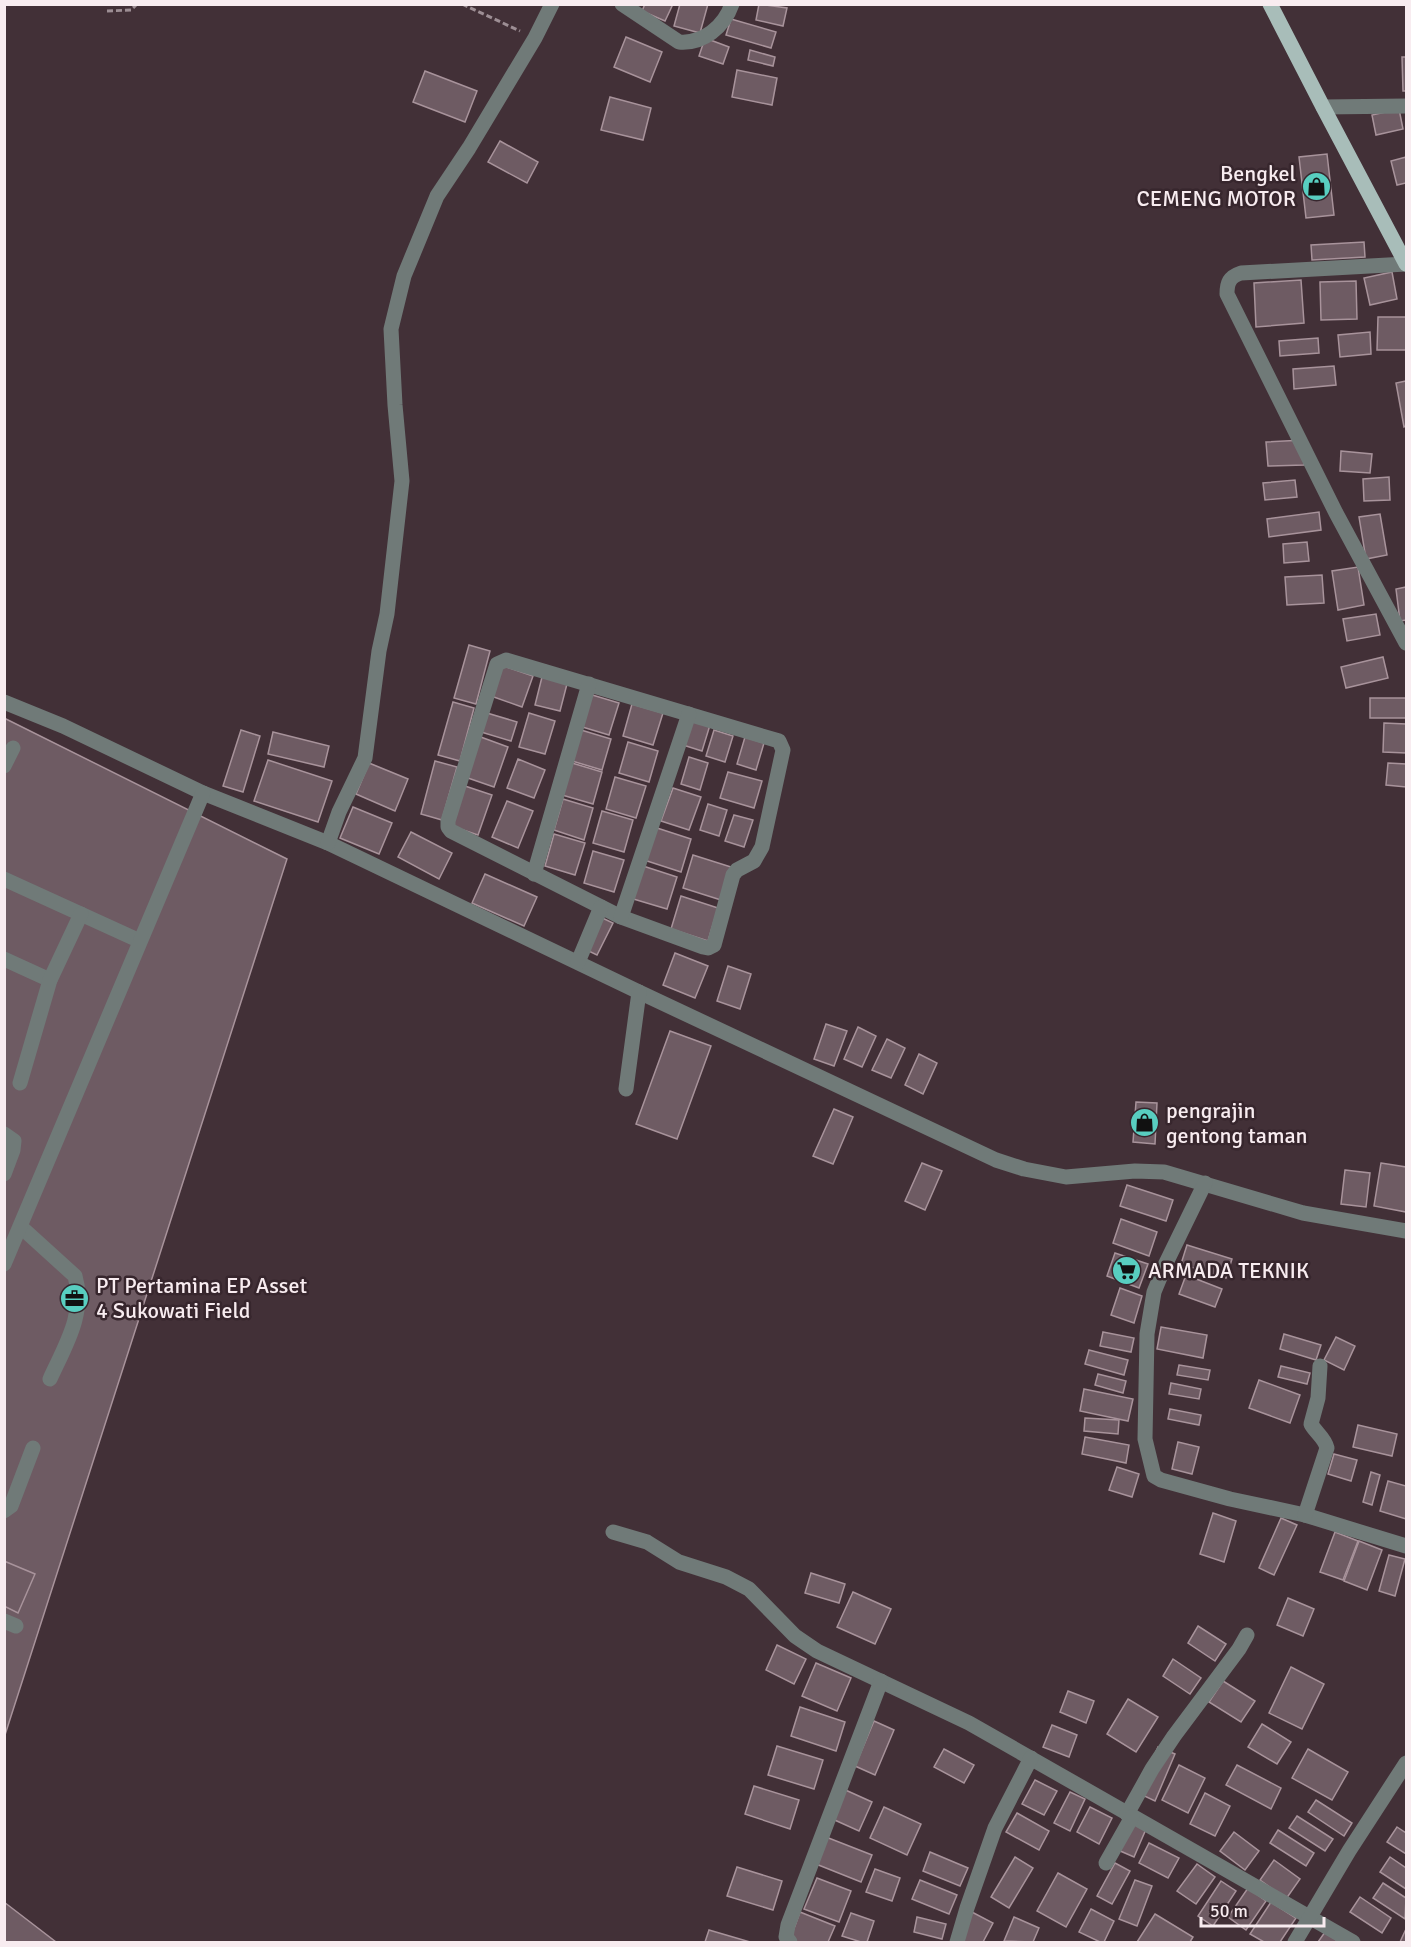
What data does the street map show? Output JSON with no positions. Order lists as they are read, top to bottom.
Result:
{
  "places": {
    "shop": ["Bengkel CEMENG MOTOR", "pengrajin gentong taman"],
    "supermarket": ["ARMADA TEKNIK"],
    "office": ["PT Pertamina EP Asset 4 Sukowati Field"]
  },
  "scale_bar": "50 m"
}
